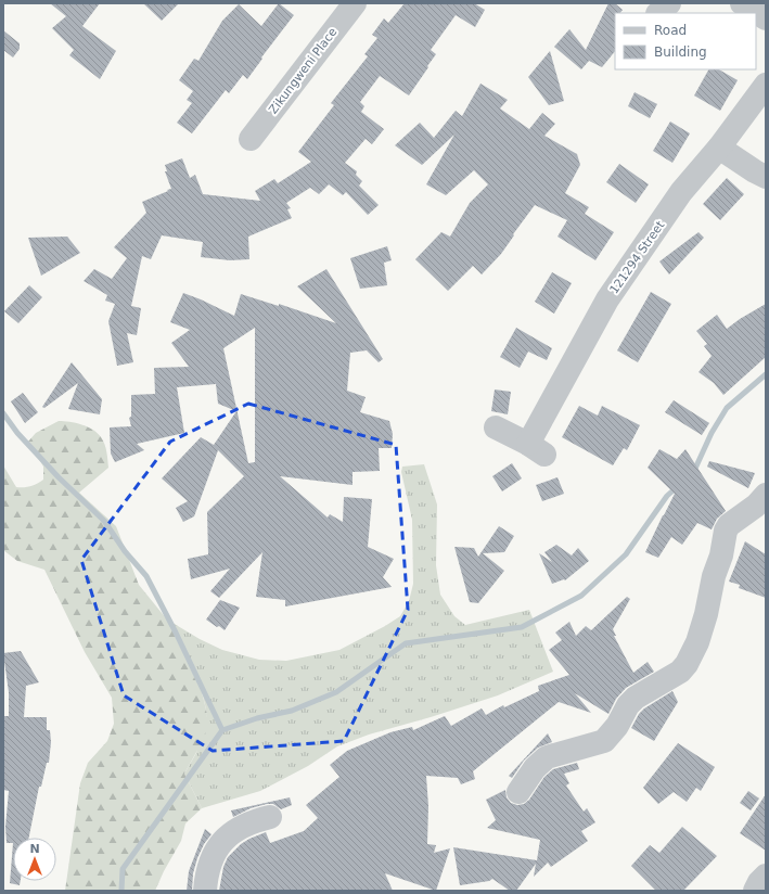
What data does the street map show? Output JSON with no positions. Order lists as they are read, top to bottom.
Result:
{
  "streets": {
    "street": ["Zikungweni Place", "121294 Street"]
  },
  "legend": ["Road", "Building"],
  "north": "top"
}
